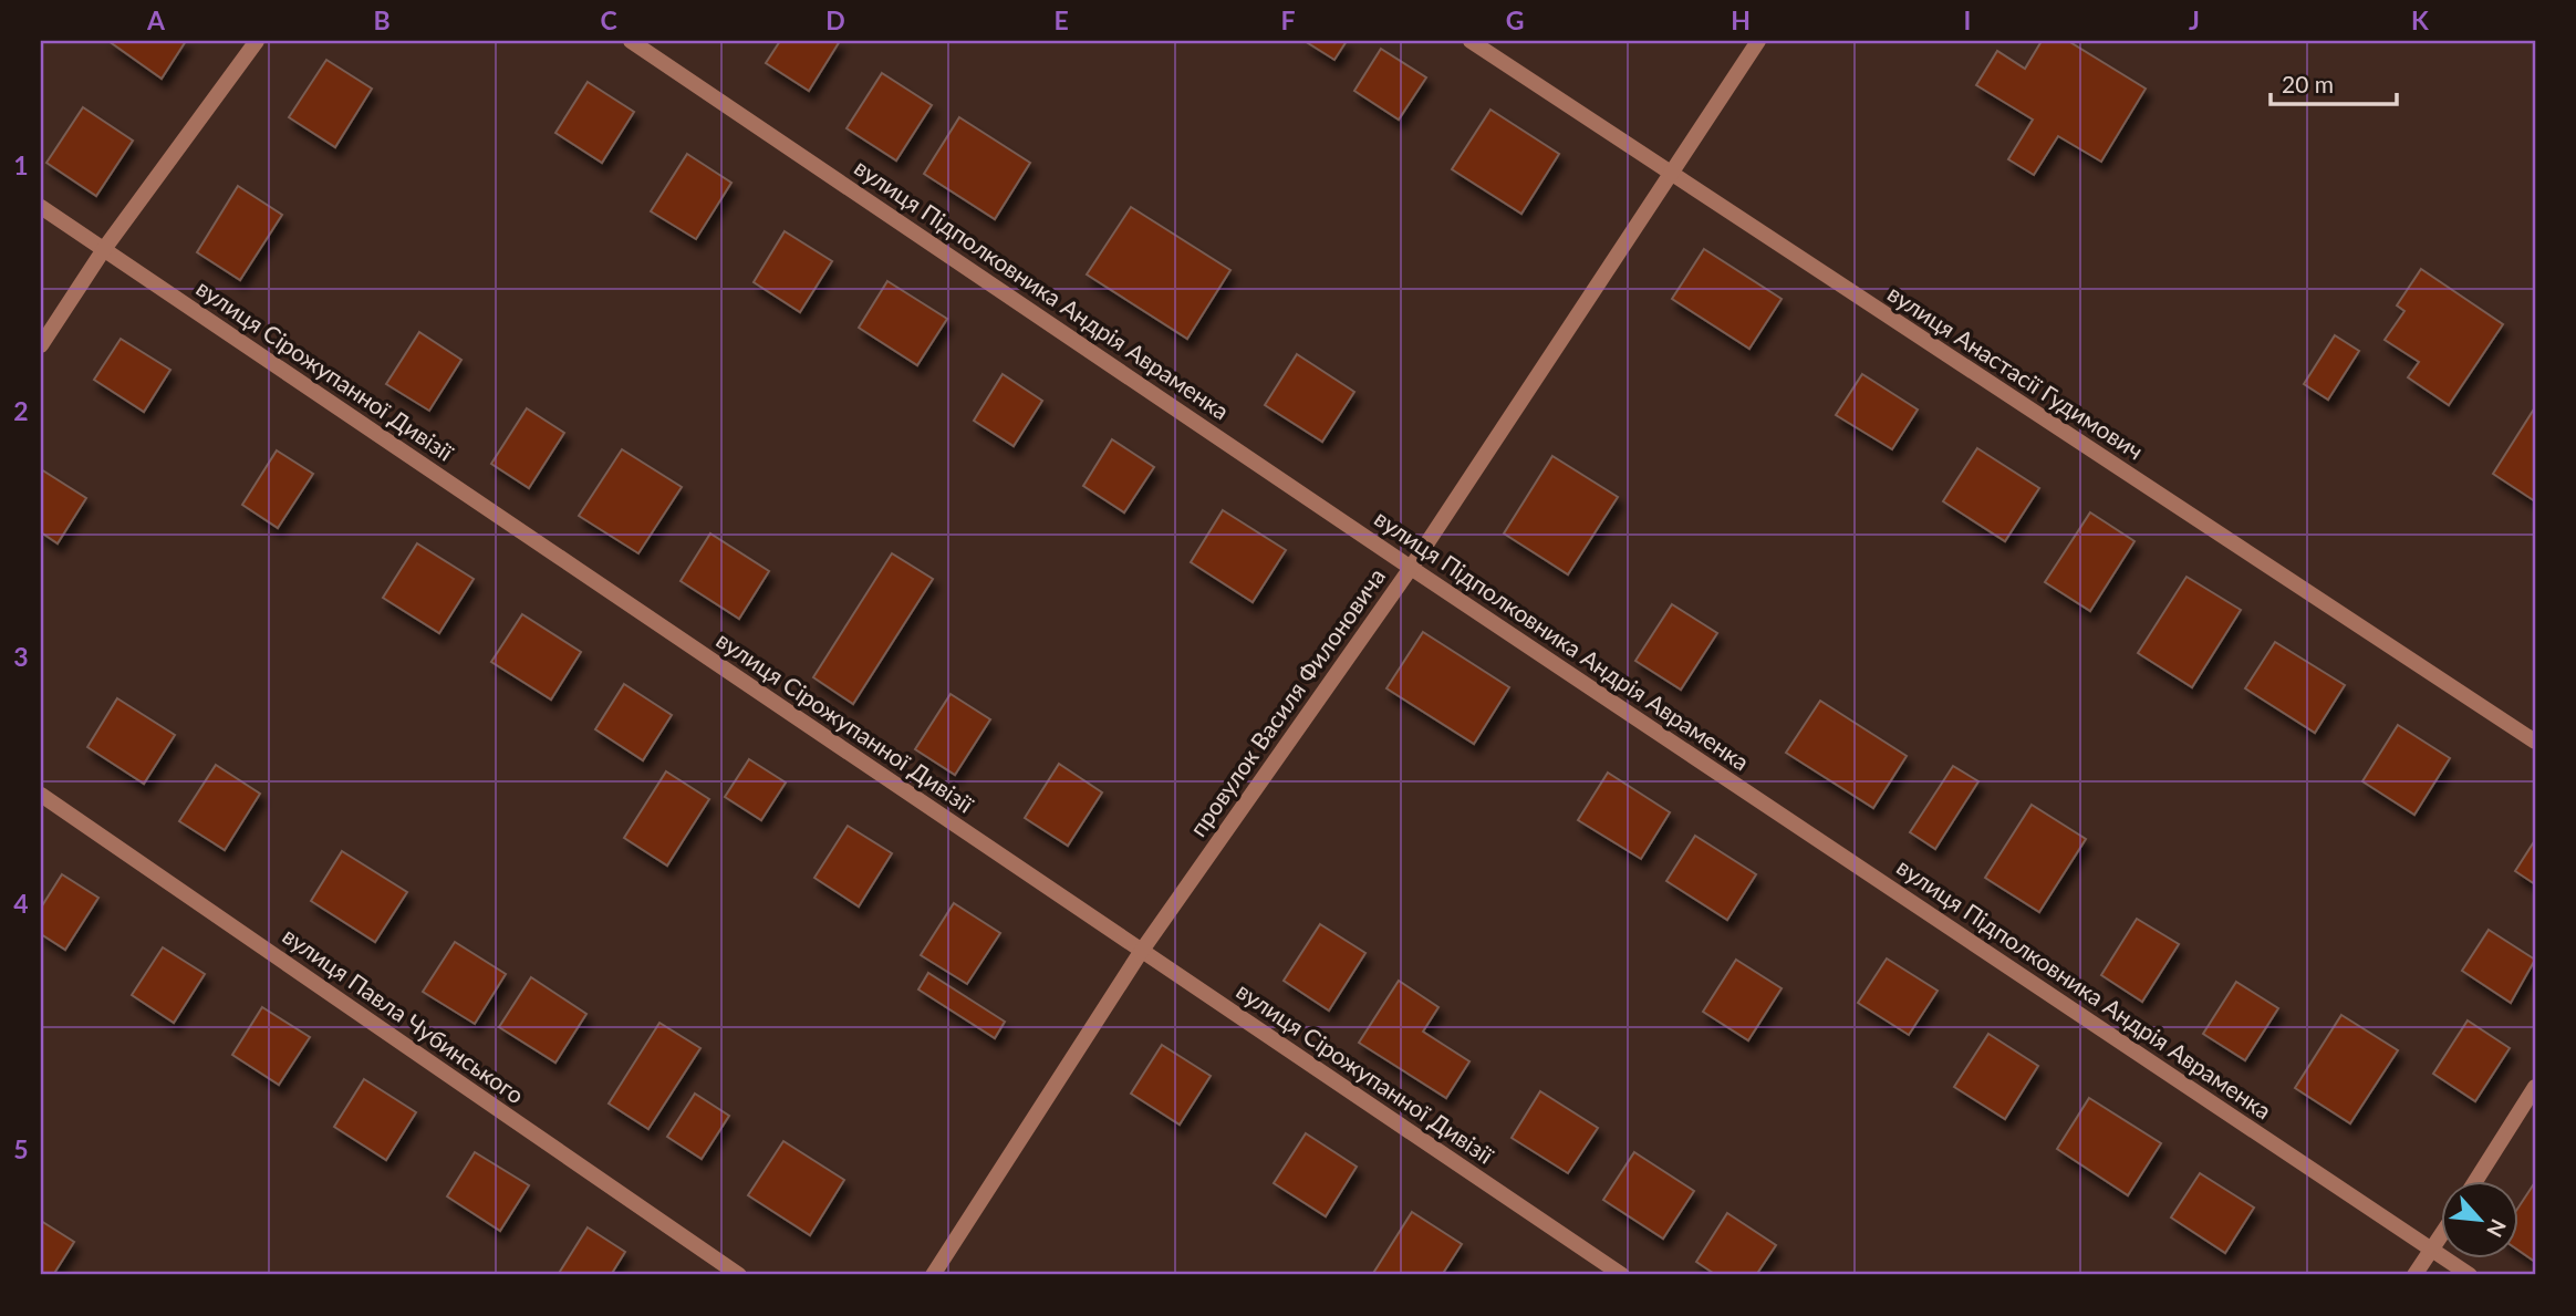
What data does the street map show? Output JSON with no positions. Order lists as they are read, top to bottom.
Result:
{
  "streets": {
    "street": [
      "вулиця Підполковника Андрія Авраменка",
      "вулиця Сірожупанної Дивізії",
      "вулиця Анастасії Гудимович",
      "провулок Василя Филоновича",
      "вулиця Павла Чубинського"
    ]
  },
  "crossings": [
    ["вулиця Підполковника Андрія Авраменка", "провулок Василя Филоновича"],
    ["вулиця Сірожупанної Дивізії", "провулок Василя Филоновича"],
    ["вулиця Анастасії Гудимович", "провулок Василя Филоновича"]
  ],
  "scale_bar": "20 m",
  "north": "bottom right",
  "grid": {
    "columns": [
      "A",
      "B",
      "C",
      "D",
      "E",
      "F",
      "G",
      "H",
      "I",
      "J",
      "K"
    ],
    "rows": [
      "1",
      "2",
      "3",
      "4",
      "5"
    ]
  }
}
